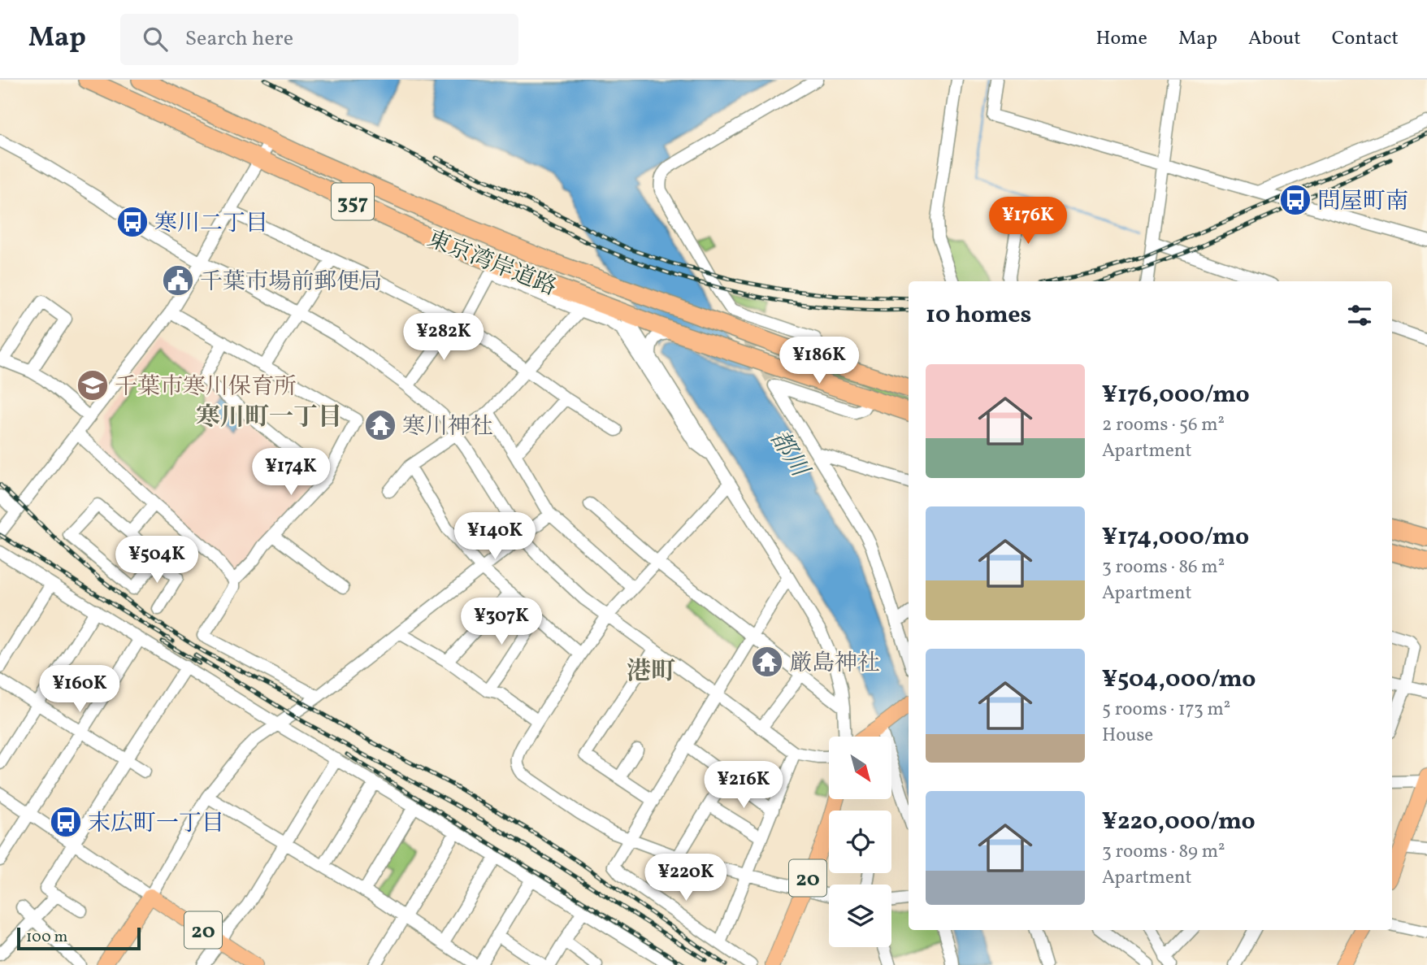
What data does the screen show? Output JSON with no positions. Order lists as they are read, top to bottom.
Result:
{
  "streets": {
    "highway": ["357", "東京湾岸道路"],
    "main road": ["20"]
  },
  "districts": ["寒川町一丁目", "港町"],
  "water": ["都川"],
  "places": {
    "bus stop": ["問屋町南", "寒川二丁目", "末広町一丁目"],
    "public building": ["千葉市場前郵便局"],
    "school or university": ["千葉市寒川保育所"],
    "temple": ["寒川神社", "厳島神社"]
  },
  "scale_bar": "100 m",
  "north": "bottom right",
  "page": {
    "header": "Map",
    "search": "Search here",
    "nav": [
      "Home",
      "Map",
      "About",
      "Contact"
    ],
    "price": [
      "¥176K",
      "¥282K",
      "¥186K",
      "¥174K",
      "¥140K",
      "¥504K",
      "¥307K",
      "¥160K",
      "¥216K",
      "¥220K"
    ],
    "heading": "10 homes",
    "list": [
      {
        "name": "¥176,000/mo",
        "note": "2 rooms · 56 m² · Apartment"
      },
      {
        "name": "¥174,000/mo",
        "note": "3 rooms · 86 m² · Apartment"
      },
      {
        "name": "¥504,000/mo",
        "note": "5 rooms · 173 m² · House"
      },
      {
        "name": "¥220,000/mo",
        "note": "3 rooms · 89 m² · Apartment"
      }
    ],
    "scale": "100 m"
  }
}
